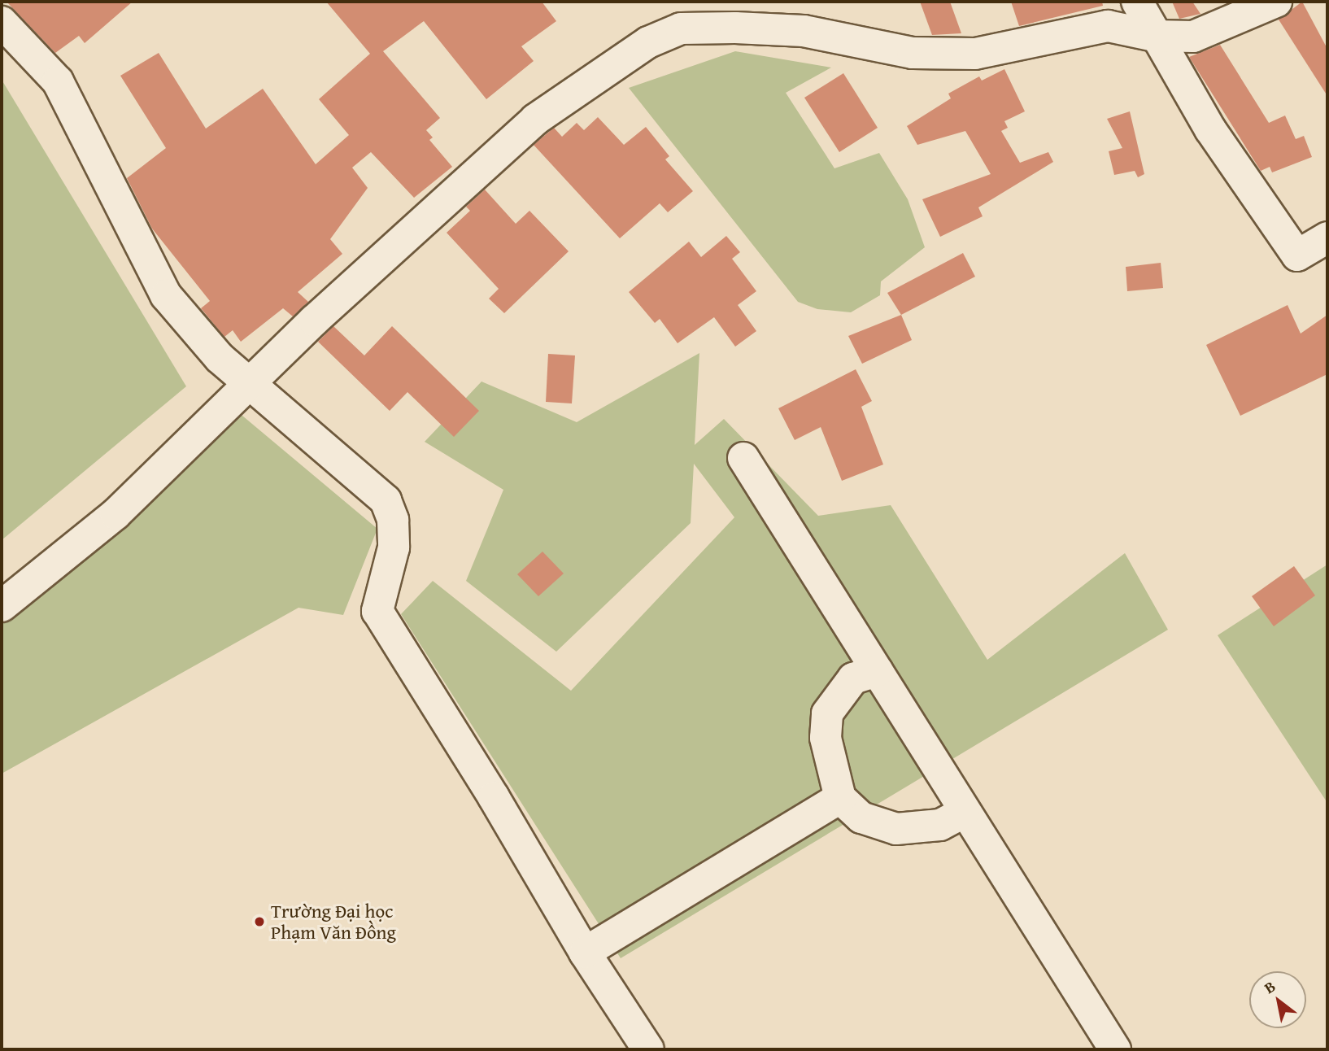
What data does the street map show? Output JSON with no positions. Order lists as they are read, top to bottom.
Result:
{
  "places": ["Trường Đại học Phạm Văn Đồng"],
  "north": "top left"
}
